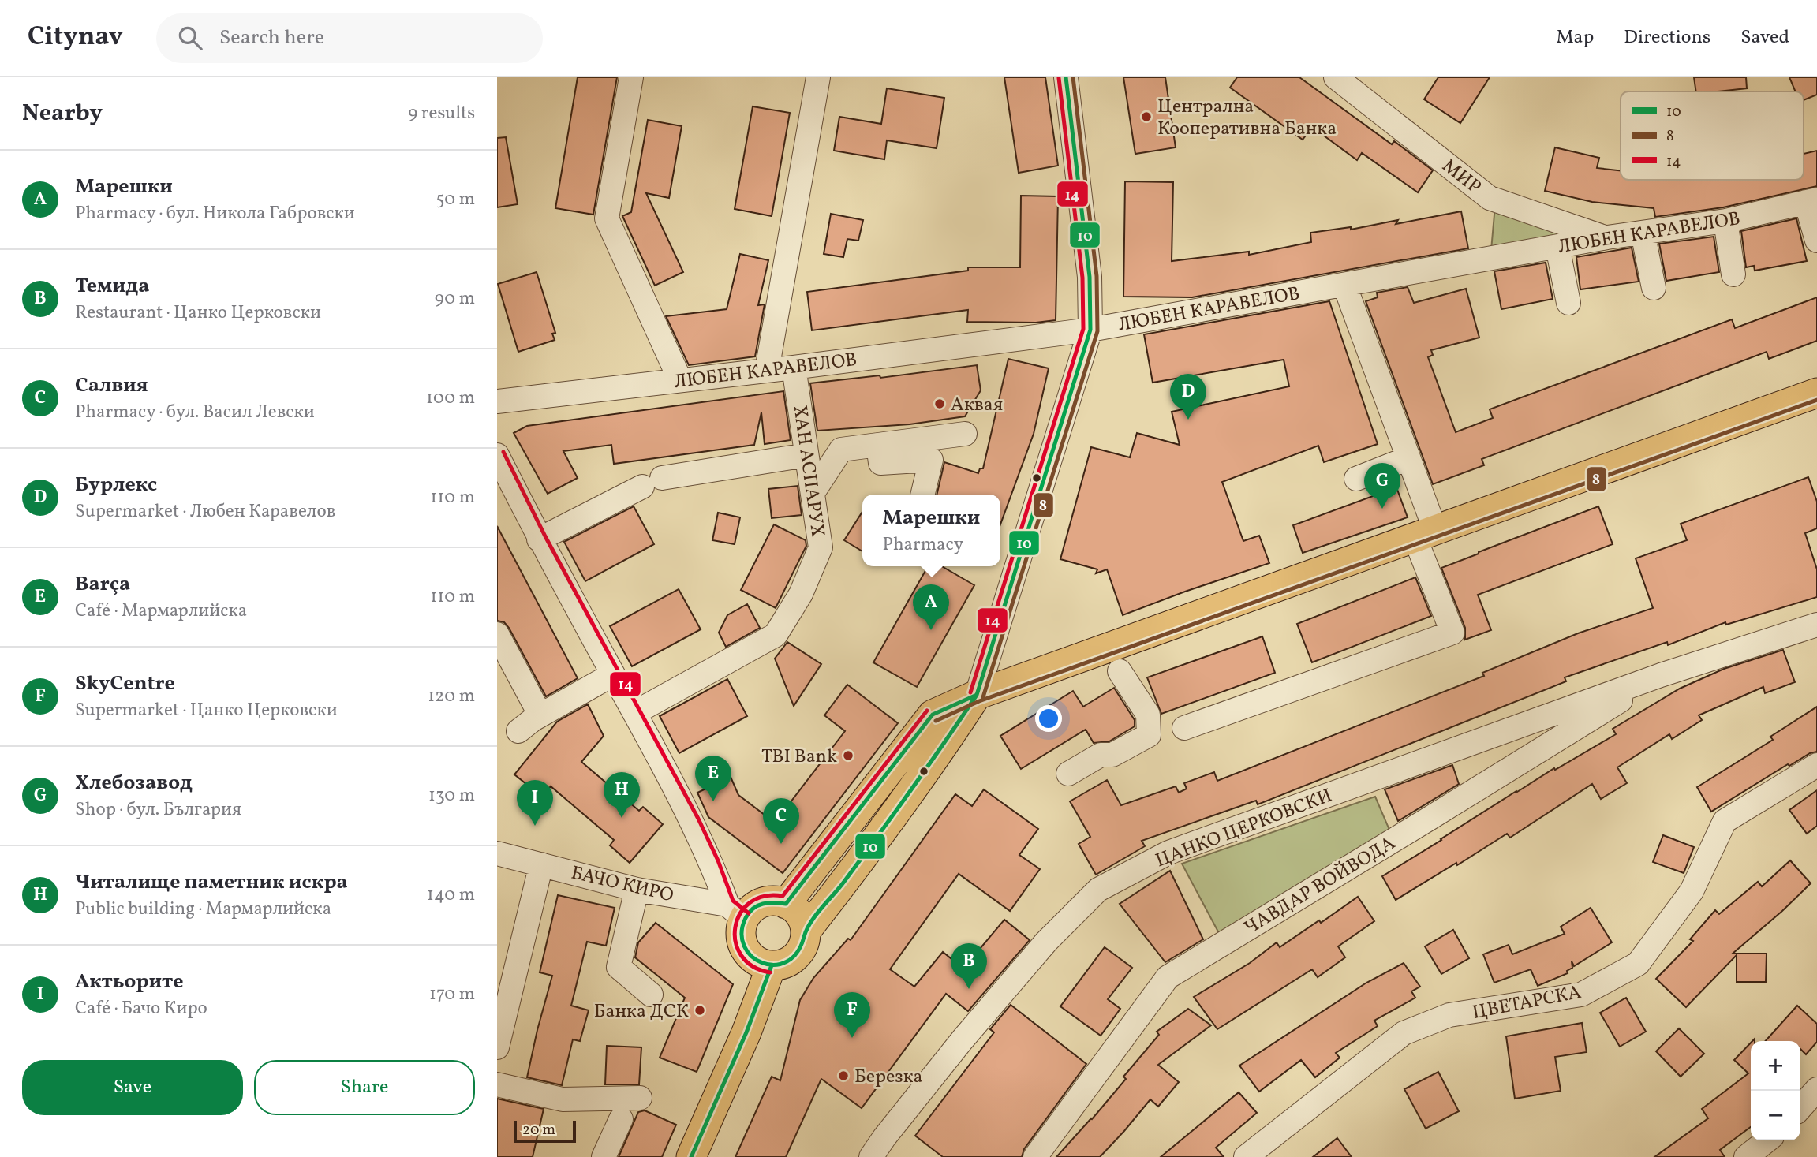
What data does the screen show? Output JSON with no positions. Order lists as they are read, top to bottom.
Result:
{
  "streets": {
    "street": [
      "МИР",
      "ЛЮБЕН КАРАВЕЛОВ",
      "ХАН АСПАРУХ",
      "ЦАНКО ЦЕРКОВСКИ",
      "БАЧО КИРО",
      "ЧАВДАР ВОЙВОДА",
      "ЦВЕТАРСКА"
    ]
  },
  "crossings": [
    ["МИР", "ЛЮБЕН КАРАВЕЛОВ"],
    ["ЛЮБЕН КАРАВЕЛОВ", "ХАН АСПАРУХ"],
    ["ЦАНКО ЦЕРКОВСКИ", "ЧАВДАР ВОЙВОДА"]
  ],
  "places": [
    "Централна Кооперативна Банка",
    "Аквая",
    "TBI Bank",
    "Банка ДСК",
    "Березка"
  ],
  "lines": ["transit line 10", "transit line 8", "transit line 14"],
  "legend": ["10", "8", "14"],
  "scale_bar": "20 m",
  "page": {
    "header": "Citynav",
    "search": "Search here",
    "nav": ["Map", "Directions", "Saved"],
    "heading": ["Nearby", "9 results"],
    "list": [
      {
        "mark": "A",
        "name": "Марешки",
        "note": "Pharmacy · бул. Никола Габровски",
        "value": "50 m"
      },
      {
        "mark": "B",
        "name": "Темида",
        "note": "Restaurant · Цанко Церковски",
        "value": "90 m"
      },
      {
        "mark": "C",
        "name": "Салвия",
        "note": "Pharmacy · бул. Васил Левски",
        "value": "100 m"
      },
      {
        "mark": "D",
        "name": "Бурлекс",
        "note": "Supermarket · Любен Каравелов",
        "value": "110 m"
      },
      {
        "mark": "E",
        "name": "Barça",
        "note": "Café · Мармарлийска",
        "value": "110 m"
      },
      {
        "mark": "F",
        "name": "SkyCentre",
        "note": "Supermarket · Цанко Церковски",
        "value": "120 m"
      },
      {
        "mark": "G",
        "name": "Хлебозавод",
        "note": "Shop · бул. България",
        "value": "130 m"
      },
      {
        "mark": "H",
        "name": "Читалище паметник искра",
        "note": "Public building · Мармарлийска",
        "value": "140 m"
      },
      {
        "mark": "I",
        "name": "Актьорите",
        "note": "Café · Бачо Киро",
        "value": "170 m"
      }
    ],
    "pins": [
      "D",
      "G",
      "A",
      "E",
      "H",
      "I",
      "C",
      "B",
      "F"
    ],
    "popup": ["Марешки", "Pharmacy"],
    "map_buttons": ["+", "−"],
    "buttons": ["Save", "Share"],
    "scale": "20 m"
  }
}
